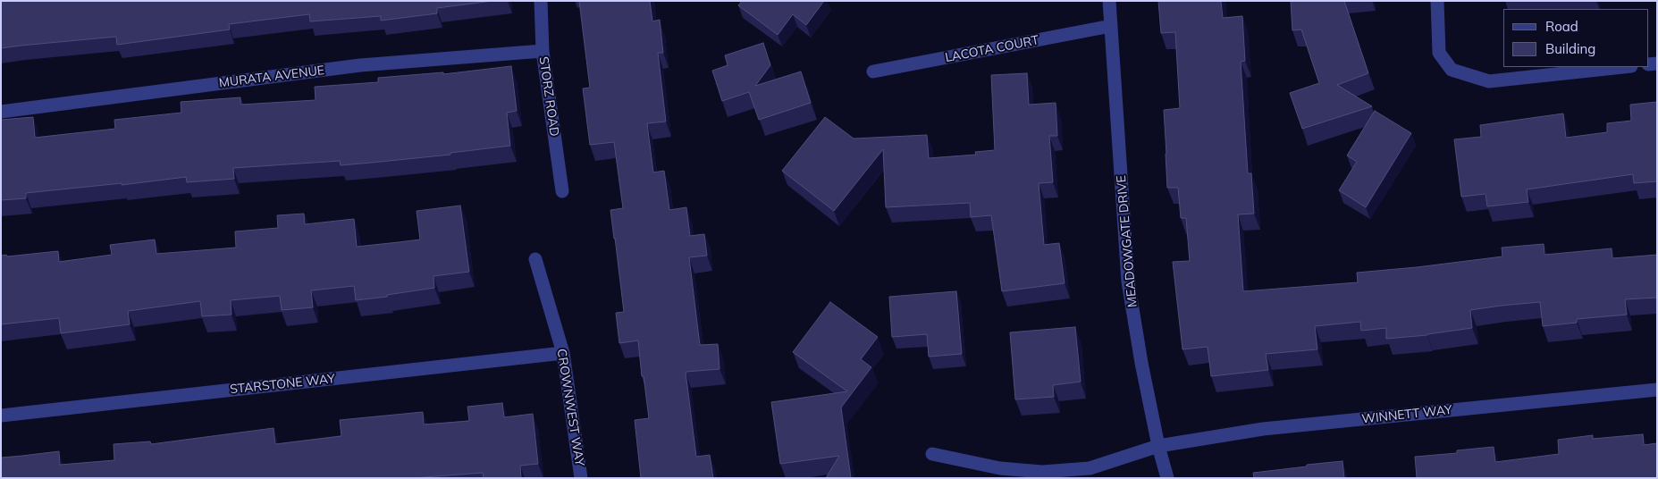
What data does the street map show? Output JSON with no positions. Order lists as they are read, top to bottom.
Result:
{
  "streets": {
    "street": [
      "LACOTA COURT",
      "MURATA AVENUE",
      "STORZ ROAD",
      "MEADOWGATE DRIVE",
      "STARSTONE WAY",
      "CROWNWEST WAY",
      "WINNETT WAY"
    ]
  },
  "crossings": [
    ["LACOTA COURT", "MEADOWGATE DRIVE"],
    ["MURATA AVENUE", "STORZ ROAD"],
    ["MEADOWGATE DRIVE", "WINNETT WAY"],
    ["STARSTONE WAY", "CROWNWEST WAY"]
  ],
  "legend": ["Road", "Building"]
}
